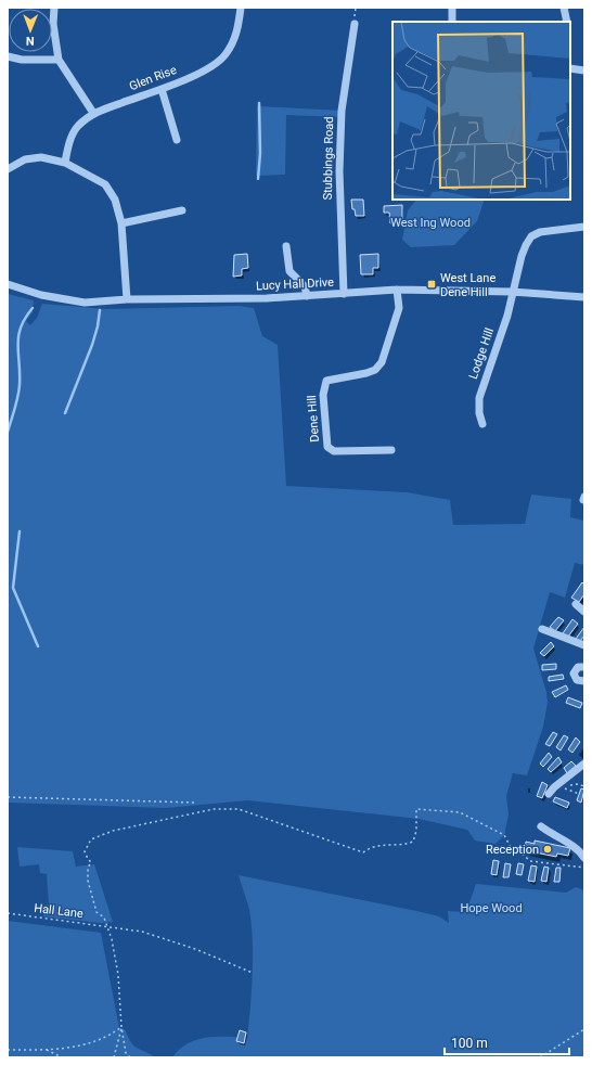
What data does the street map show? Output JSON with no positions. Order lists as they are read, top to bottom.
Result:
{
  "streets": {
    "street": [
      "Glen Rise",
      "Stubbings Road",
      "Lucy Hall Drive",
      "Lodge Hill",
      "Dene Hill"
    ],
    "path": ["Hall Lane"]
  },
  "crossings": [
    ["Stubbings Road", "Lucy Hall Drive"],
    ["Lucy Hall Drive", "Lodge Hill"],
    ["Lucy Hall Drive", "Dene Hill"]
  ],
  "parks": ["West Ing Wood", "Hope Wood"],
  "places": {
    "transit": ["West Lane Dene Hill"],
    "other": ["Reception"]
  },
  "scale_bar": "100 m",
  "north": "bottom"
}
